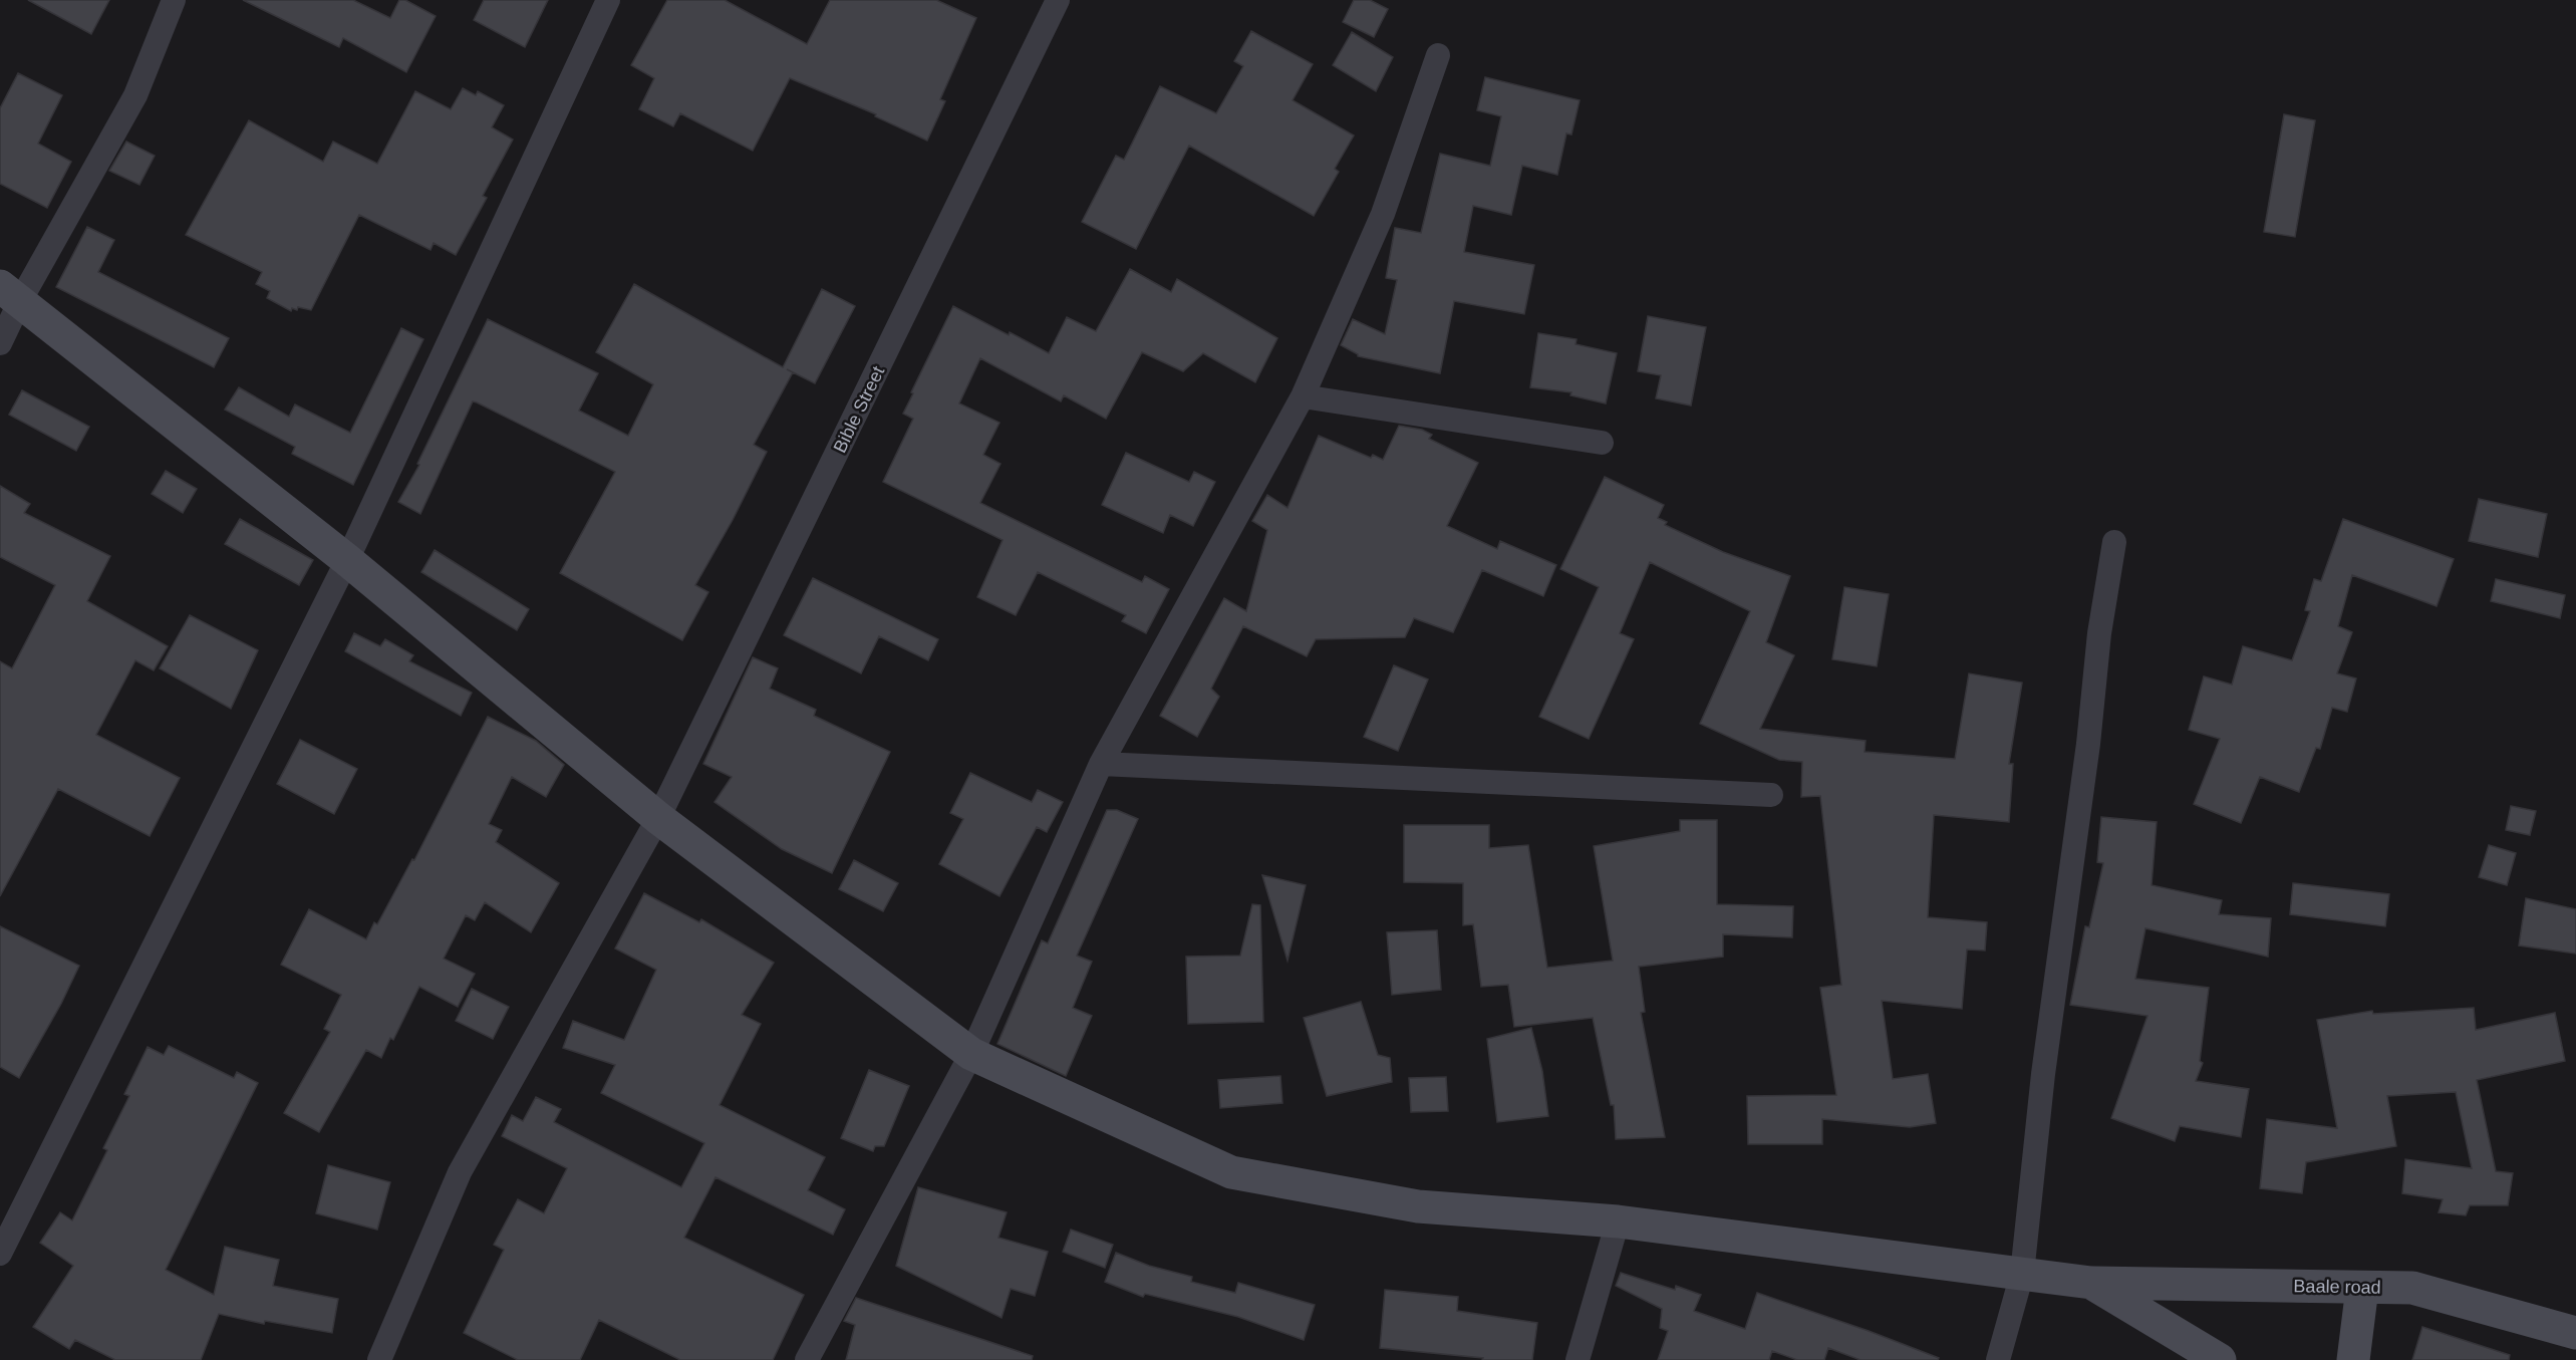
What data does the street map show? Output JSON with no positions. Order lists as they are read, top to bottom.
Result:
{
  "streets": {
    "street": ["Bible Street", "Baale road"]
  },
  "crossings": [
    ["Bible Street", "Baale road"]
  ]
}
